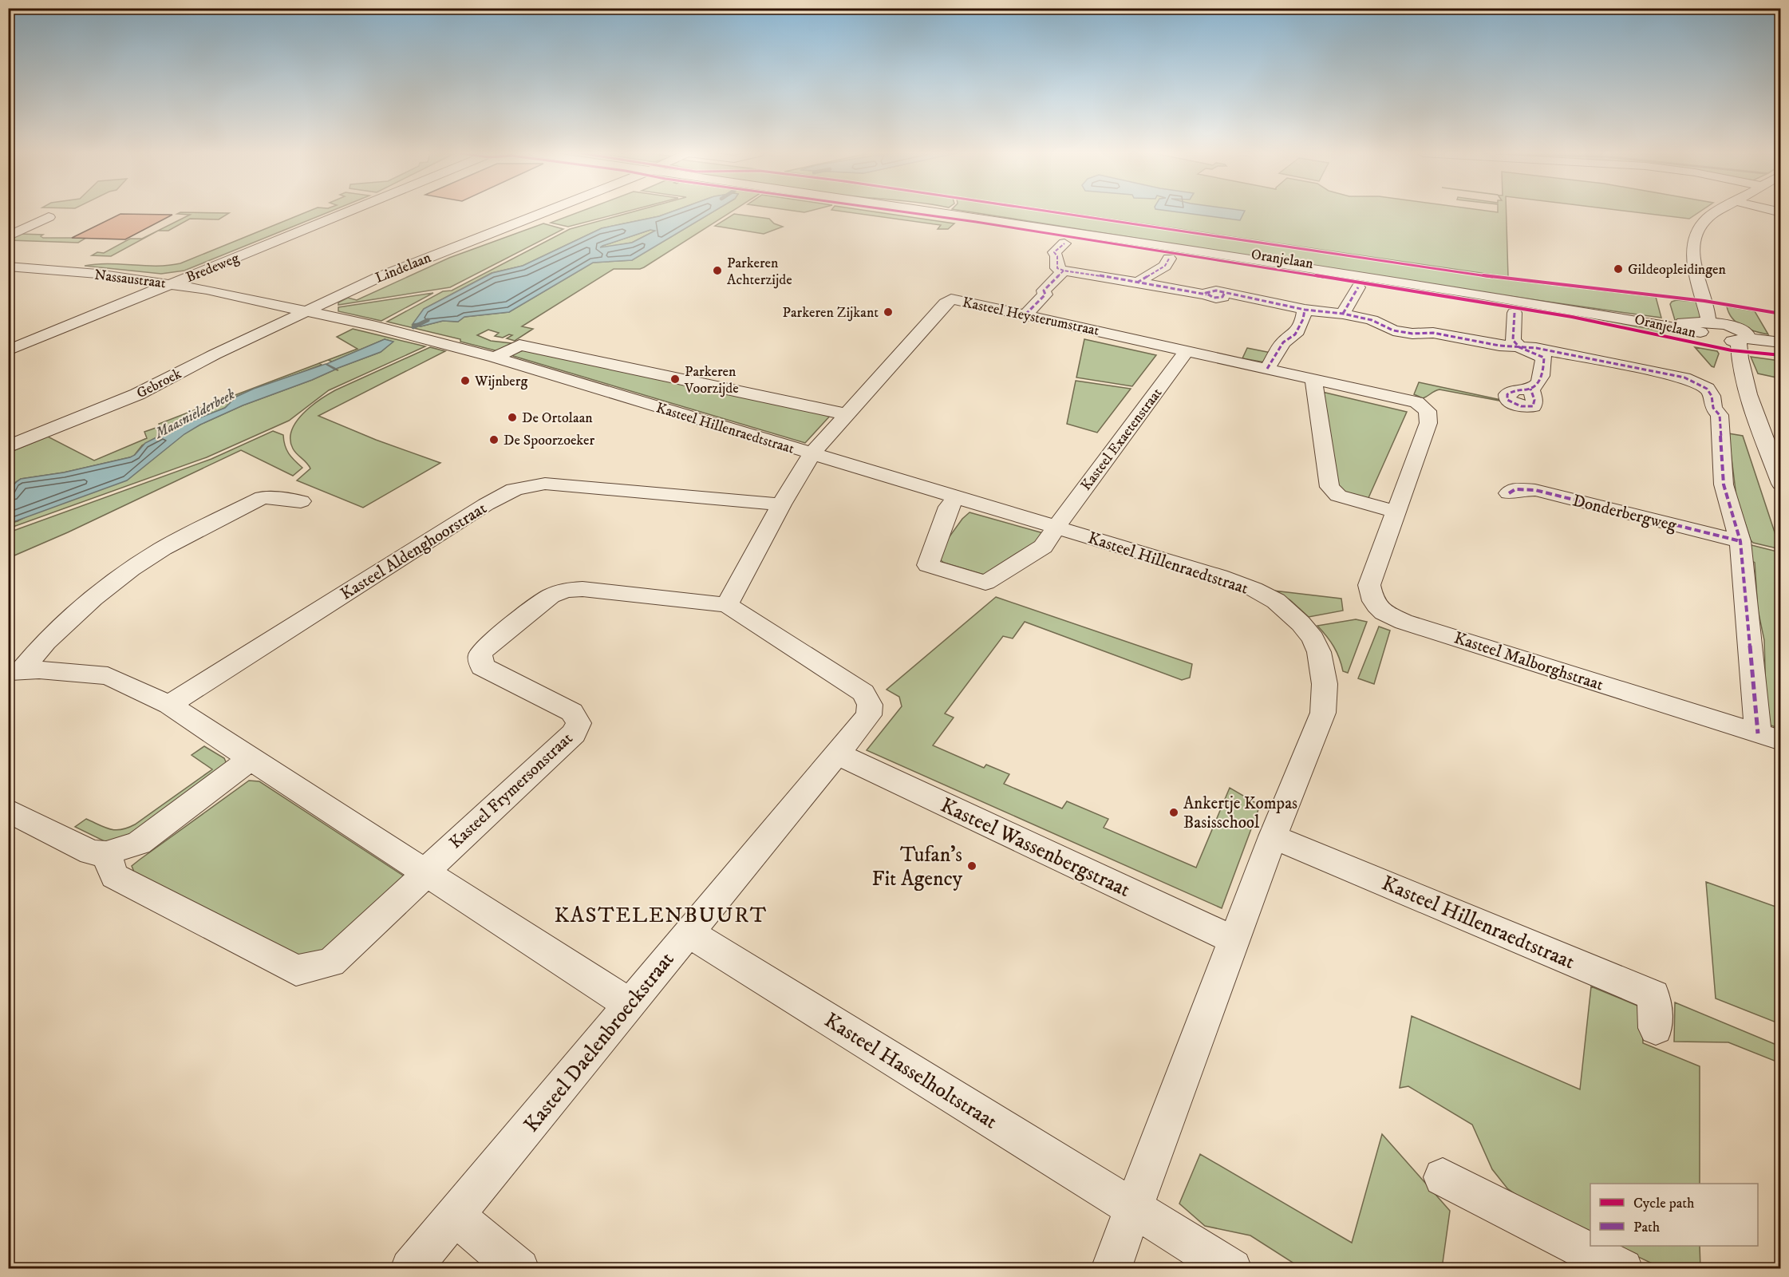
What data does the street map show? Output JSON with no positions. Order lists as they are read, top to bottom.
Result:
{
  "streets": {
    "street": [
      "Oranjelaan",
      "Bredeweg",
      "Lindelaan",
      "Nassaustraat",
      "Kasteel Heysterumstraat",
      "Gebroek",
      "Kasteel Hillenraedtstraat",
      "Kasteel Exaetenstraat",
      "Donderbergweg",
      "Kasteel Aldenghoorstraat",
      "Kasteel Malborghstraat",
      "Kasteel Frymersonstraat",
      "Kasteel Wassenbergstraat",
      "Kasteel Daelenbroeckstraat",
      "Kasteel Hasselholtstraat"
    ]
  },
  "crossings": [
    ["Bredeweg", "Nassaustraat"],
    ["Lindelaan", "Nassaustraat"],
    ["Lindelaan", "Gebroek"],
    ["Lindelaan", "Kasteel Hillenraedtstraat"],
    ["Nassaustraat", "Gebroek"],
    ["Nassaustraat", "Kasteel Hillenraedtstraat"],
    ["Kasteel Heysterumstraat", "Kasteel Hillenraedtstraat"],
    ["Kasteel Heysterumstraat", "Kasteel Exaetenstraat"],
    ["Kasteel Heysterumstraat", "Kasteel Malborghstraat"],
    ["Gebroek", "Kasteel Hillenraedtstraat"],
    ["Kasteel Hillenraedtstraat", "Kasteel Exaetenstraat"],
    ["Kasteel Hillenraedtstraat", "Kasteel Wassenbergstraat"],
    ["Kasteel Hillenraedtstraat", "Kasteel Hasselholtstraat"],
    ["Kasteel Frymersonstraat", "Kasteel Daelenbroeckstraat"],
    ["Kasteel Wassenbergstraat", "Kasteel Daelenbroeckstraat"],
    ["Kasteel Daelenbroeckstraat", "Kasteel Hasselholtstraat"]
  ],
  "districts": ["KASTELENBUURT"],
  "water": ["Maasnielderbeek"],
  "places": [
    "Gildeopleidingen",
    "Parkeren Achterzijde",
    "Parkeren Zijkant",
    "Parkeren Voorzijde",
    "Wijnberg",
    "De Ortolaan",
    "De Spoorzoeker",
    "Ankertje Kompas Basisschool",
    "Tufan's Fit Agency"
  ],
  "legend": ["Cycle path", "Path"]
}
